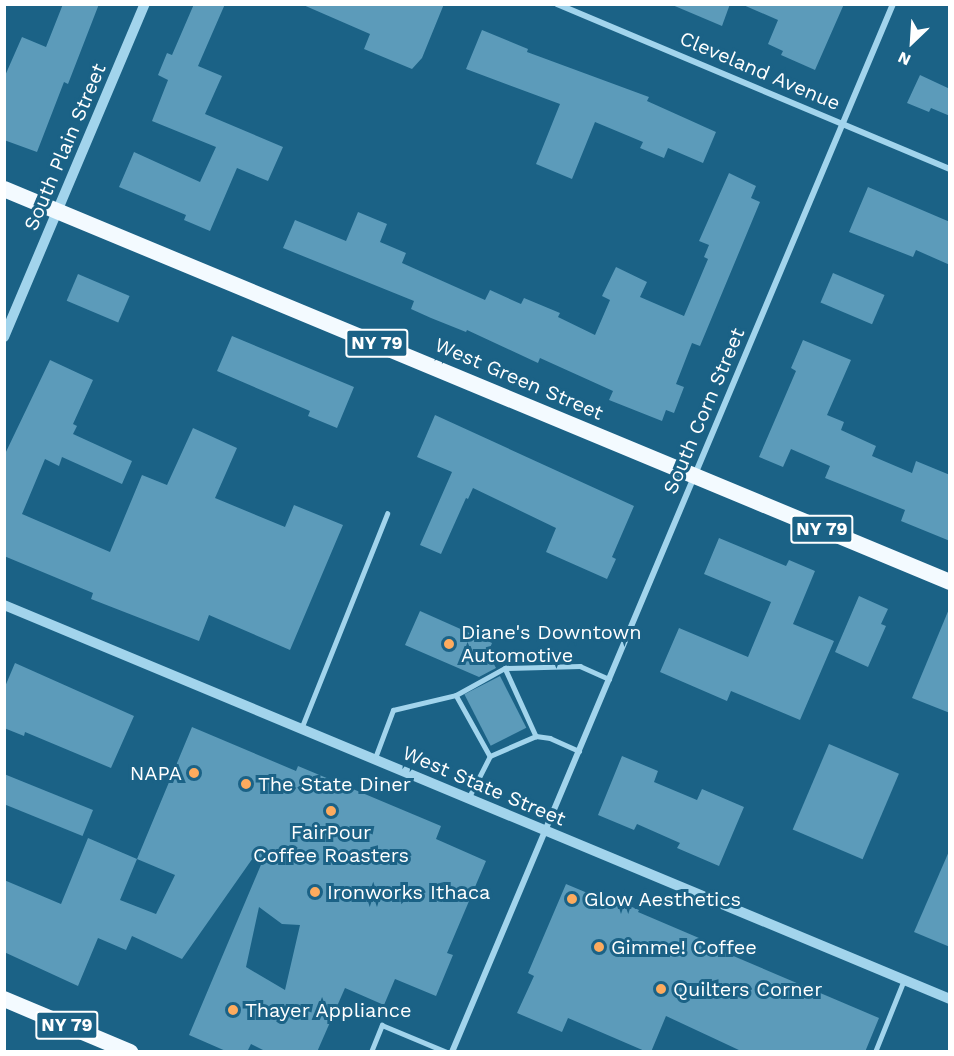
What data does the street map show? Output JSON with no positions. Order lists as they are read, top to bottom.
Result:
{
  "streets": {
    "highway": ["NY 79", "West Green Street"],
    "street": [
      "Cleveland Avenue",
      "South Plain Street",
      "South Corn Street",
      "West State Street"
    ]
  },
  "crossings": [
    ["Cleveland Avenue", "South Corn Street"],
    ["South Plain Street", "West Green Street"],
    ["West Green Street", "South Corn Street"],
    ["South Corn Street", "West State Street"]
  ],
  "places": [
    "Diane's Downtown Automotive",
    "NAPA",
    "The State Diner",
    "FairPour Coffee Roasters",
    "Ironworks Ithaca",
    "Glow Aesthetics",
    "Gimme! Coffee",
    "Quilters Corner",
    "Thayer Appliance"
  ],
  "north": "bottom left"
}
